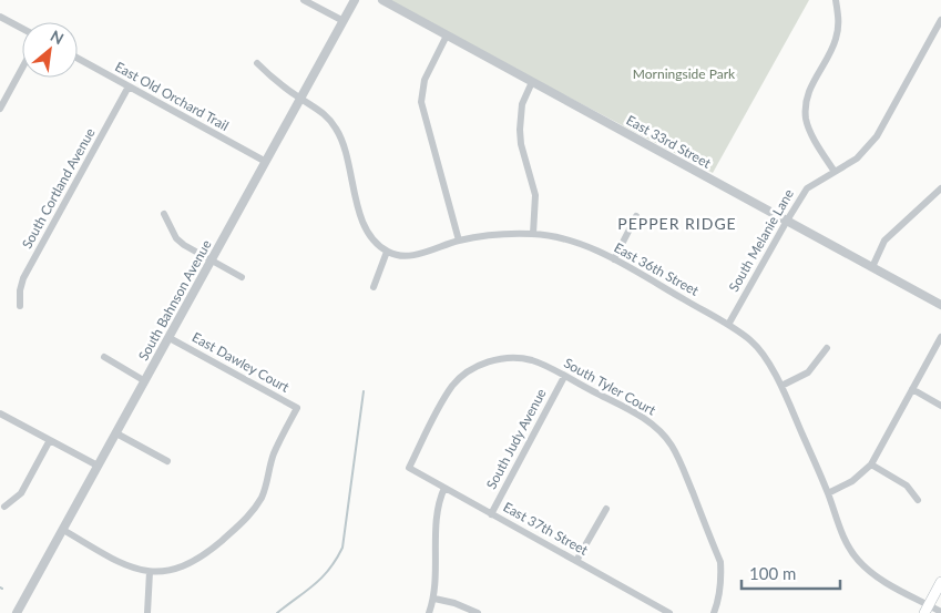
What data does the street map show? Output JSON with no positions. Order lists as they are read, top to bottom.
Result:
{
  "streets": {
    "street": [
      "East Old Orchard Trail",
      "East 33rd Street",
      "South Cortland Avenue",
      "South Melanie Lane",
      "East 36th Street",
      "South Bahnson Avenue",
      "East Dawley Court",
      "South Tyler Court",
      "South Judy Avenue",
      "East 37th Street"
    ]
  },
  "crossings": [
    ["East Old Orchard Trail", "South Cortland Avenue"],
    ["East Old Orchard Trail", "South Bahnson Avenue"],
    ["East 33rd Street", "South Melanie Lane"],
    ["South Melanie Lane", "East 36th Street"],
    ["South Bahnson Avenue", "East Dawley Court"],
    ["South Tyler Court", "South Judy Avenue"],
    ["South Tyler Court", "East 37th Street"],
    ["South Judy Avenue", "East 37th Street"]
  ],
  "districts": ["PEPPER RIDGE"],
  "parks": ["Morningside Park"],
  "scale_bar": "100 m",
  "north": "top right"
}
